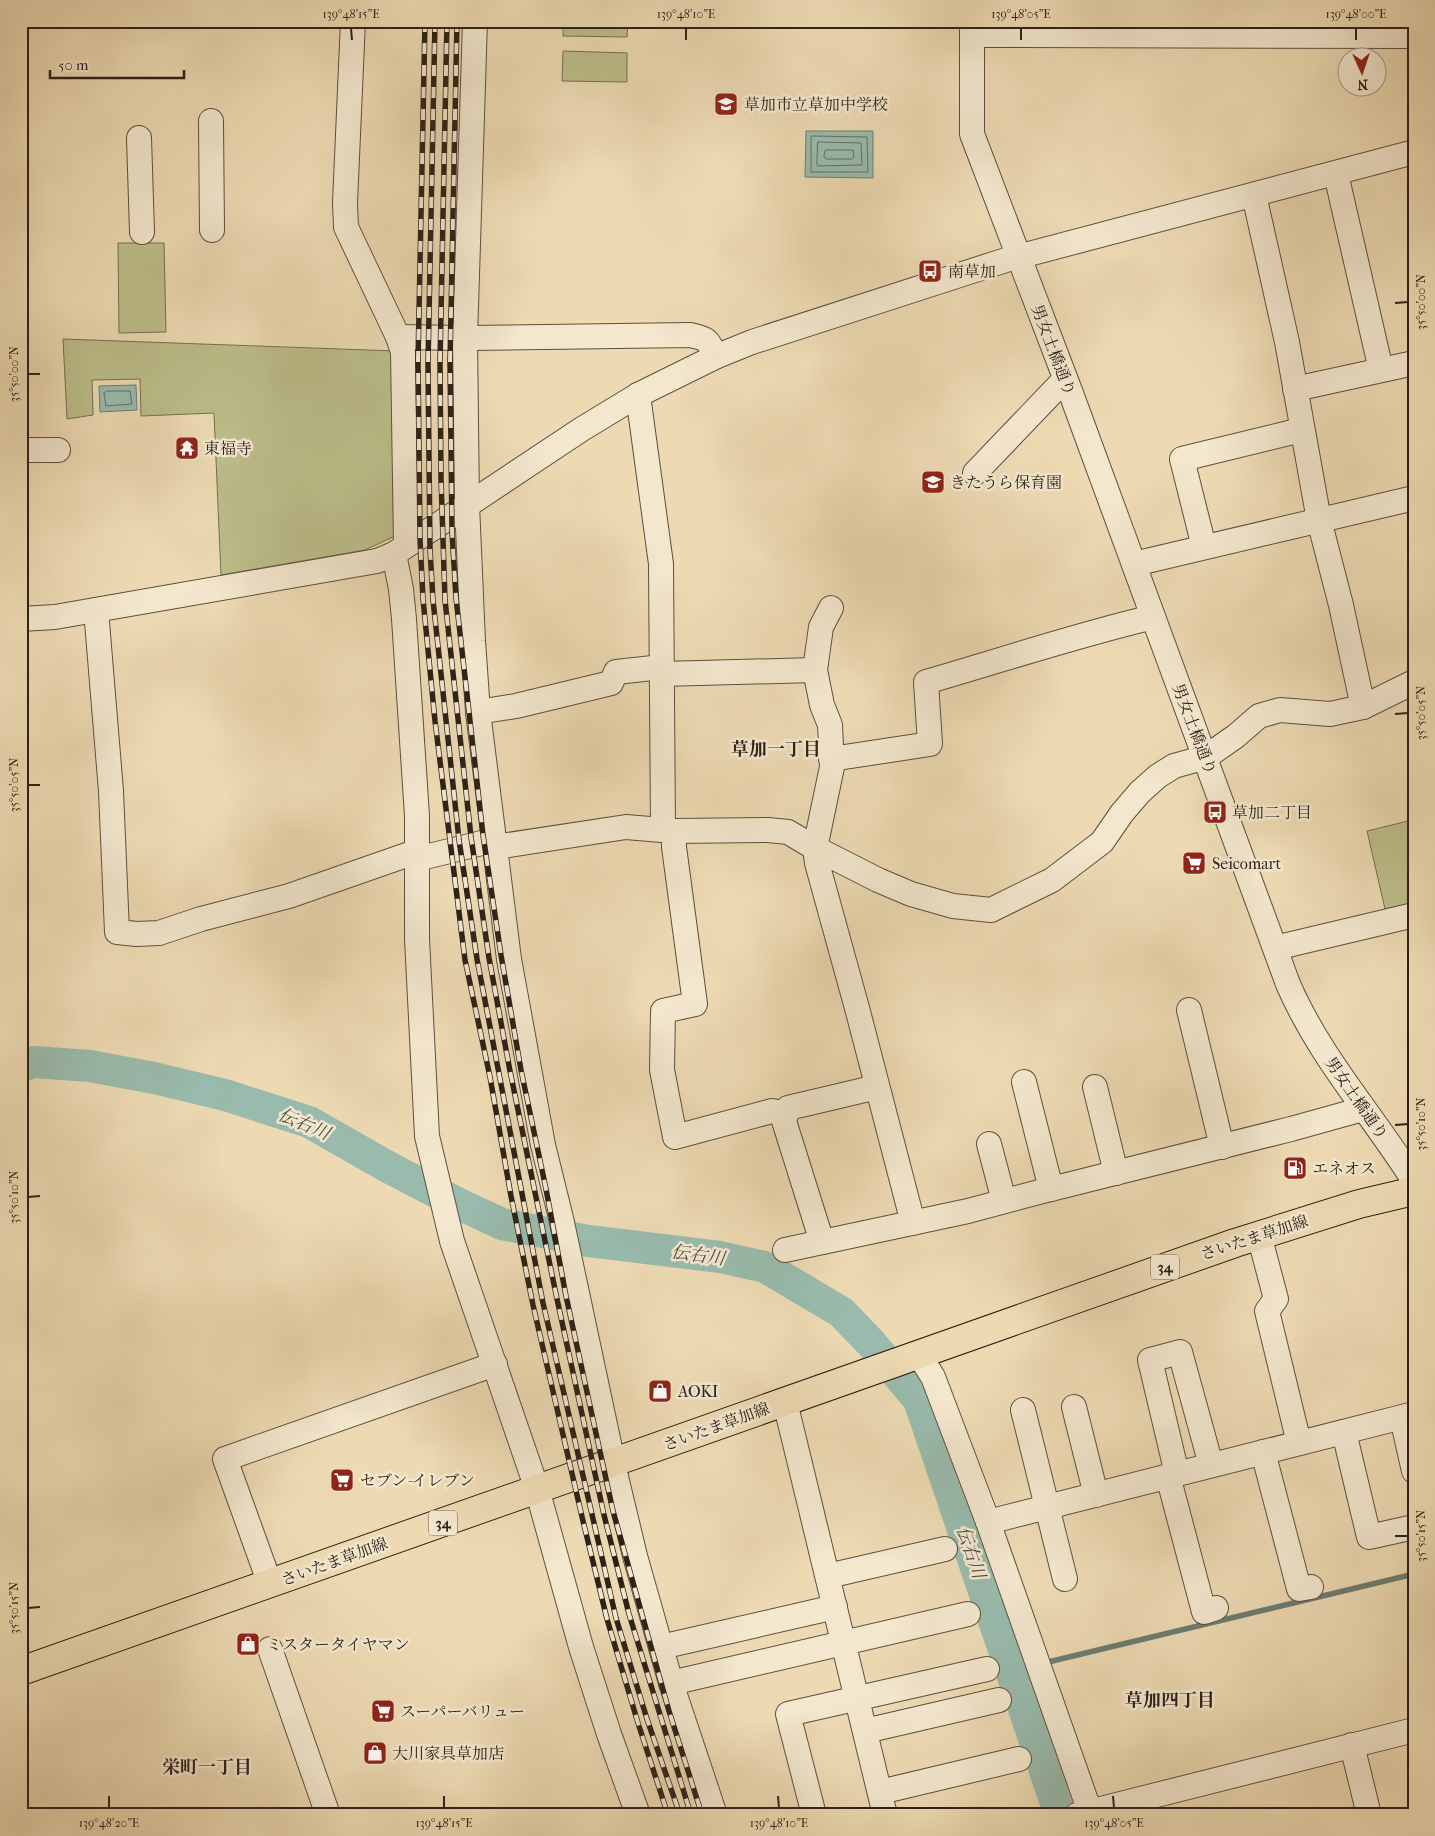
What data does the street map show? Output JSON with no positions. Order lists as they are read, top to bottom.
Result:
{
  "streets": {
    "main road": ["さいたま草加線", "34"],
    "street": ["男女土橋通り"]
  },
  "districts": ["草加一丁目", "草加四丁目", "栄町一丁目"],
  "water": ["伝右川"],
  "places": {
    "school or university": ["草加市立草加中学校", "きたうら保育園"],
    "bus stop": ["南草加", "草加二丁目"],
    "temple": ["東福寺"],
    "supermarket": ["Seicomart", "セブン-イレブン", "スーパーバリュー"],
    "fuel station": ["エネオス"],
    "shop": ["AOKI", "ミスタータイヤマン", "大川家具草加店"]
  },
  "scale_bar": "50 m",
  "north": "bottom",
  "coordinates": [
    "139°48'15\"E",
    "139°48'10\"E",
    "139°48'05\"E",
    "139°48'00\"E",
    "35°50'00\"N",
    "35°50'05\"N",
    "35°50'10\"N",
    "35°50'15\"N",
    "139°48'20\"E"
  ]
}
